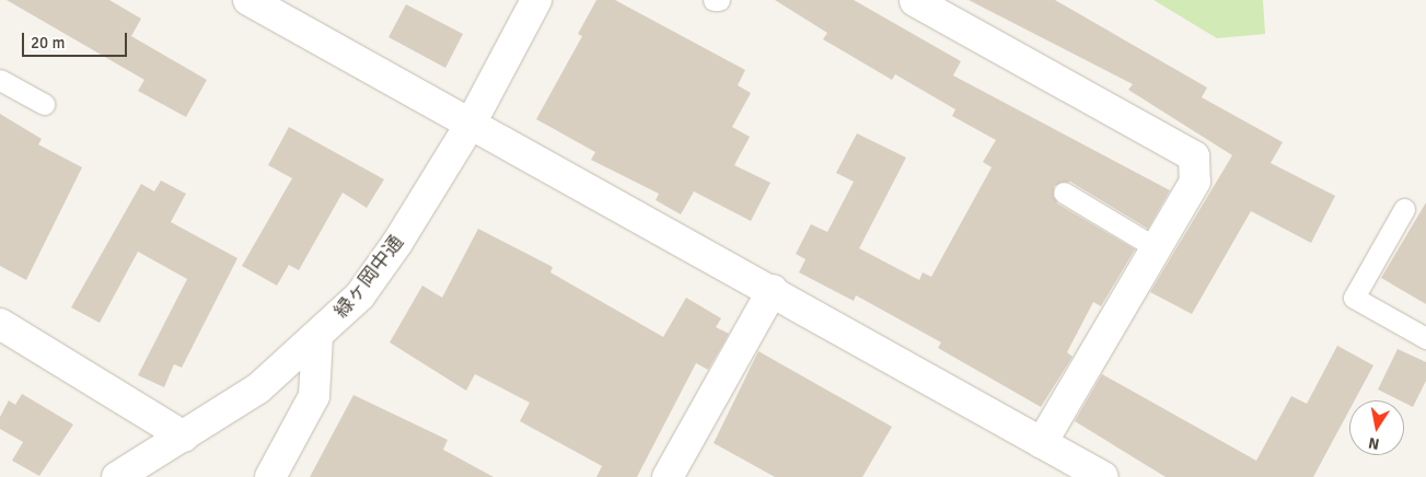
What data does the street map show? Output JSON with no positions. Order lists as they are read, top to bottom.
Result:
{
  "streets": {
    "street": ["緑ヶ岡中通"]
  },
  "scale_bar": "20 m",
  "north": "bottom"
}
